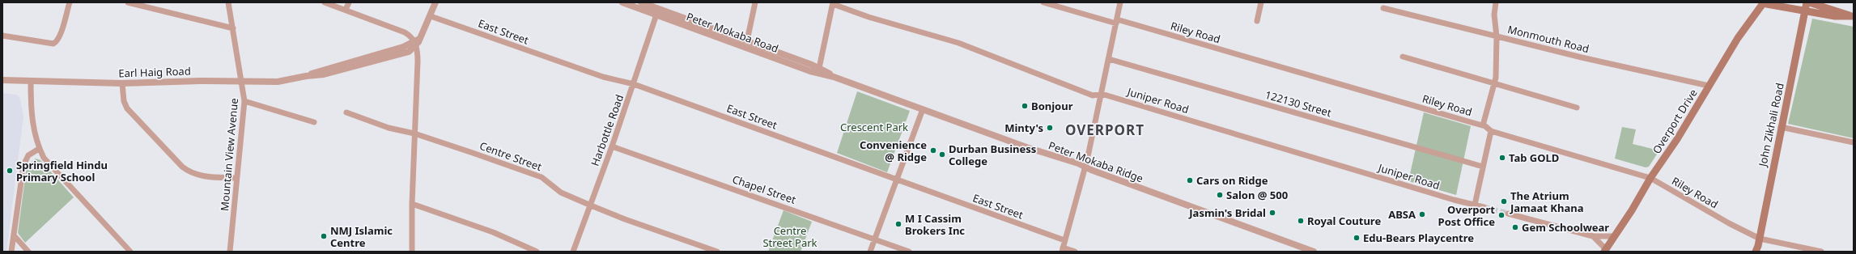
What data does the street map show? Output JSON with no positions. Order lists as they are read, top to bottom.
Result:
{
  "streets": {
    "main road": ["Overport Drive", "John Zikhali Road"],
    "street": [
      "East Street",
      "Peter Mokaba Road",
      "Riley Road",
      "Monmouth Road",
      "Earl Haig Road",
      "Juniper Road",
      "122130 Street",
      "Harbottle Road",
      "Mountain View Avenue",
      "Centre Street",
      "Peter Mokaba Ridge",
      "Chapel Street"
    ]
  },
  "crossings": [
    ["East Street", "Earl Haig Road"],
    ["East Street", "Harbottle Road"],
    ["Peter Mokaba Road", "Harbottle Road"],
    ["Peter Mokaba Road", "Peter Mokaba Ridge"],
    ["Riley Road", "Overport Drive"],
    ["Riley Road", "John Zikhali Road"],
    ["Monmouth Road", "Overport Drive"],
    ["Earl Haig Road", "Mountain View Avenue"],
    ["Harbottle Road", "Centre Street"],
    ["Harbottle Road", "Chapel Street"]
  ],
  "districts": ["OVERPORT"],
  "parks": ["Crescent Park", "Centre Street Park"],
  "places": [
    "Bonjour",
    "Minty's",
    "Convenience @ Ridge",
    "Durban Business College",
    "Tab GOLD",
    "Springfield Hindu Primary School",
    "Cars on Ridge",
    "Salon @ 500",
    "The Atrium Jamaat Khana",
    "Jasmin's Bridal",
    "ABSA",
    "Overport Post Office",
    "Royal Couture",
    "M I Cassim Brokers Inc",
    "Gem Schoolwear",
    "NMJ Islamic Centre",
    "Edu-Bears Playcentre"
  ]
}
